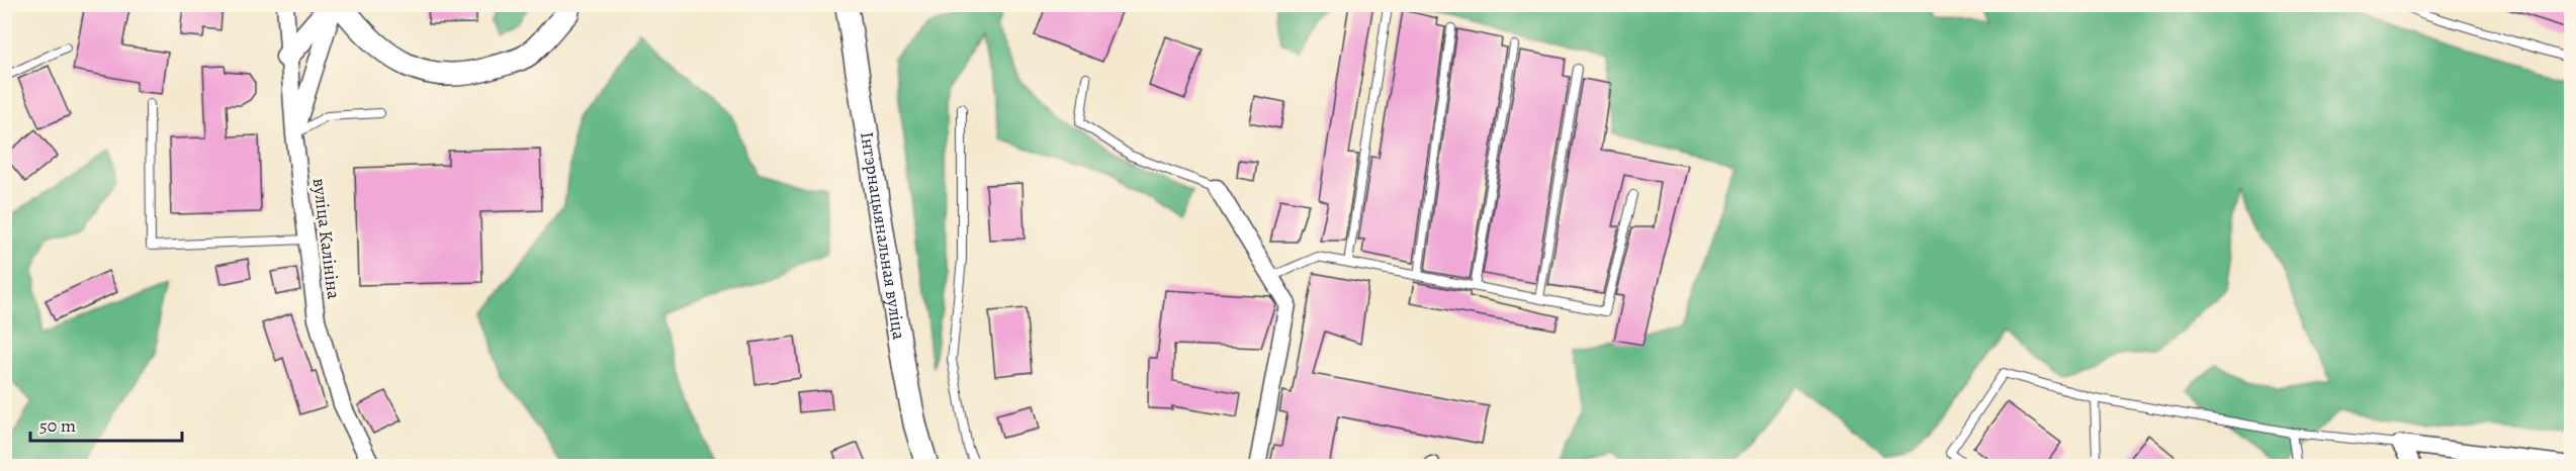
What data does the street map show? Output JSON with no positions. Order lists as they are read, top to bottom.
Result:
{
  "streets": {
    "main road": ["Інтэрнацыянальная вуліца"],
    "street": ["вуліца Калініна"]
  },
  "scale_bar": "50 m"
}
